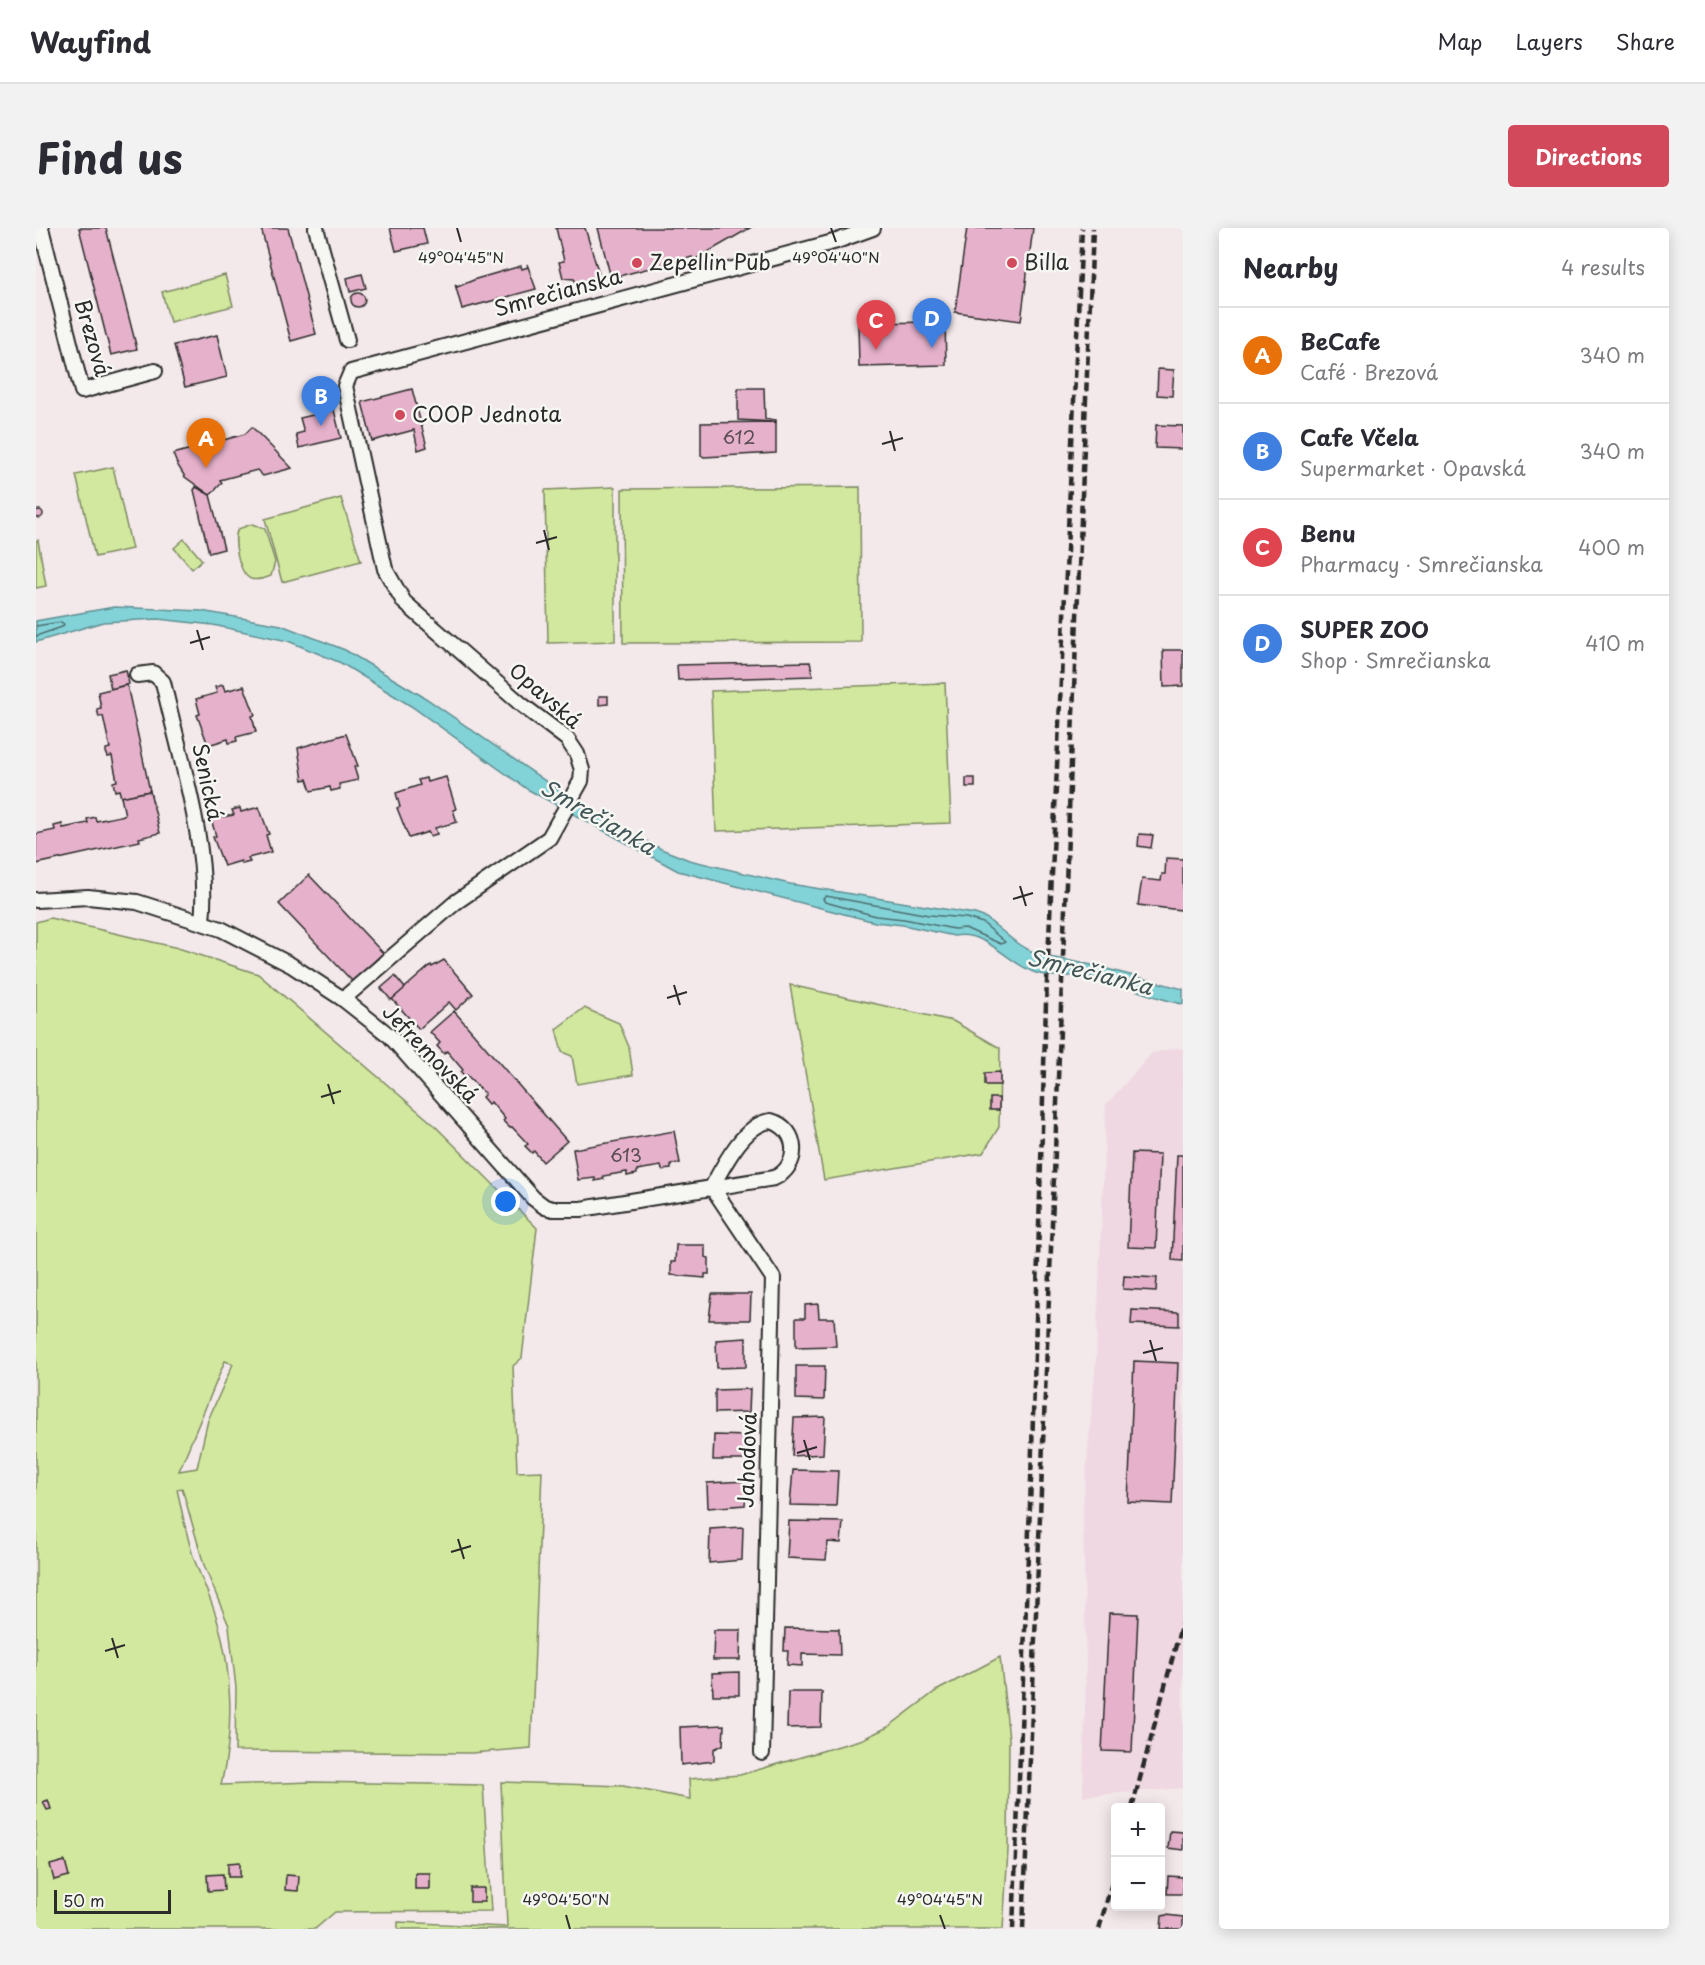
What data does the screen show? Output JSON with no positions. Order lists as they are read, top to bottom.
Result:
{
  "streets": {
    "street": [
      "Smrečianska",
      "Brezová",
      "Opavská",
      "Senická",
      "Jefremovská",
      "Jahodová"
    ]
  },
  "crossings": [
    ["Smrečianska", "Opavská"],
    ["Opavská", "Jefremovská"],
    ["Senická", "Jefremovská"],
    ["Jefremovská", "Jahodová"]
  ],
  "water": ["Smrečianka"],
  "places": ["Zepellin Pub", "Billa", "COOP Jednota"],
  "house_numbers": ["612", "613"],
  "scale_bar": "50 m",
  "page": {
    "header": "Wayfind",
    "nav": ["Map", "Layers", "Share"],
    "title": "Find us",
    "buttons": "Directions",
    "heading": ["Nearby", "4 results"],
    "pins": [
      "D",
      "C",
      "B",
      "A"
    ],
    "list": [
      {
        "mark": "A",
        "name": "BeCafe",
        "note": "Café · Brezová",
        "value": "340 m"
      },
      {
        "mark": "B",
        "name": "Cafe Včela",
        "note": "Supermarket · Opavská",
        "value": "340 m"
      },
      {
        "mark": "C",
        "name": "Benu",
        "note": "Pharmacy · Smrečianska",
        "value": "400 m"
      },
      {
        "mark": "D",
        "name": "SUPER ZOO",
        "note": "Shop · Smrečianska",
        "value": "410 m"
      }
    ],
    "map_buttons": ["+", "−"],
    "scale": "50 m"
  },
  "coordinates": ["49°04'45\"N", "49°04'40\"N", "49°04'50\"N"]
}
